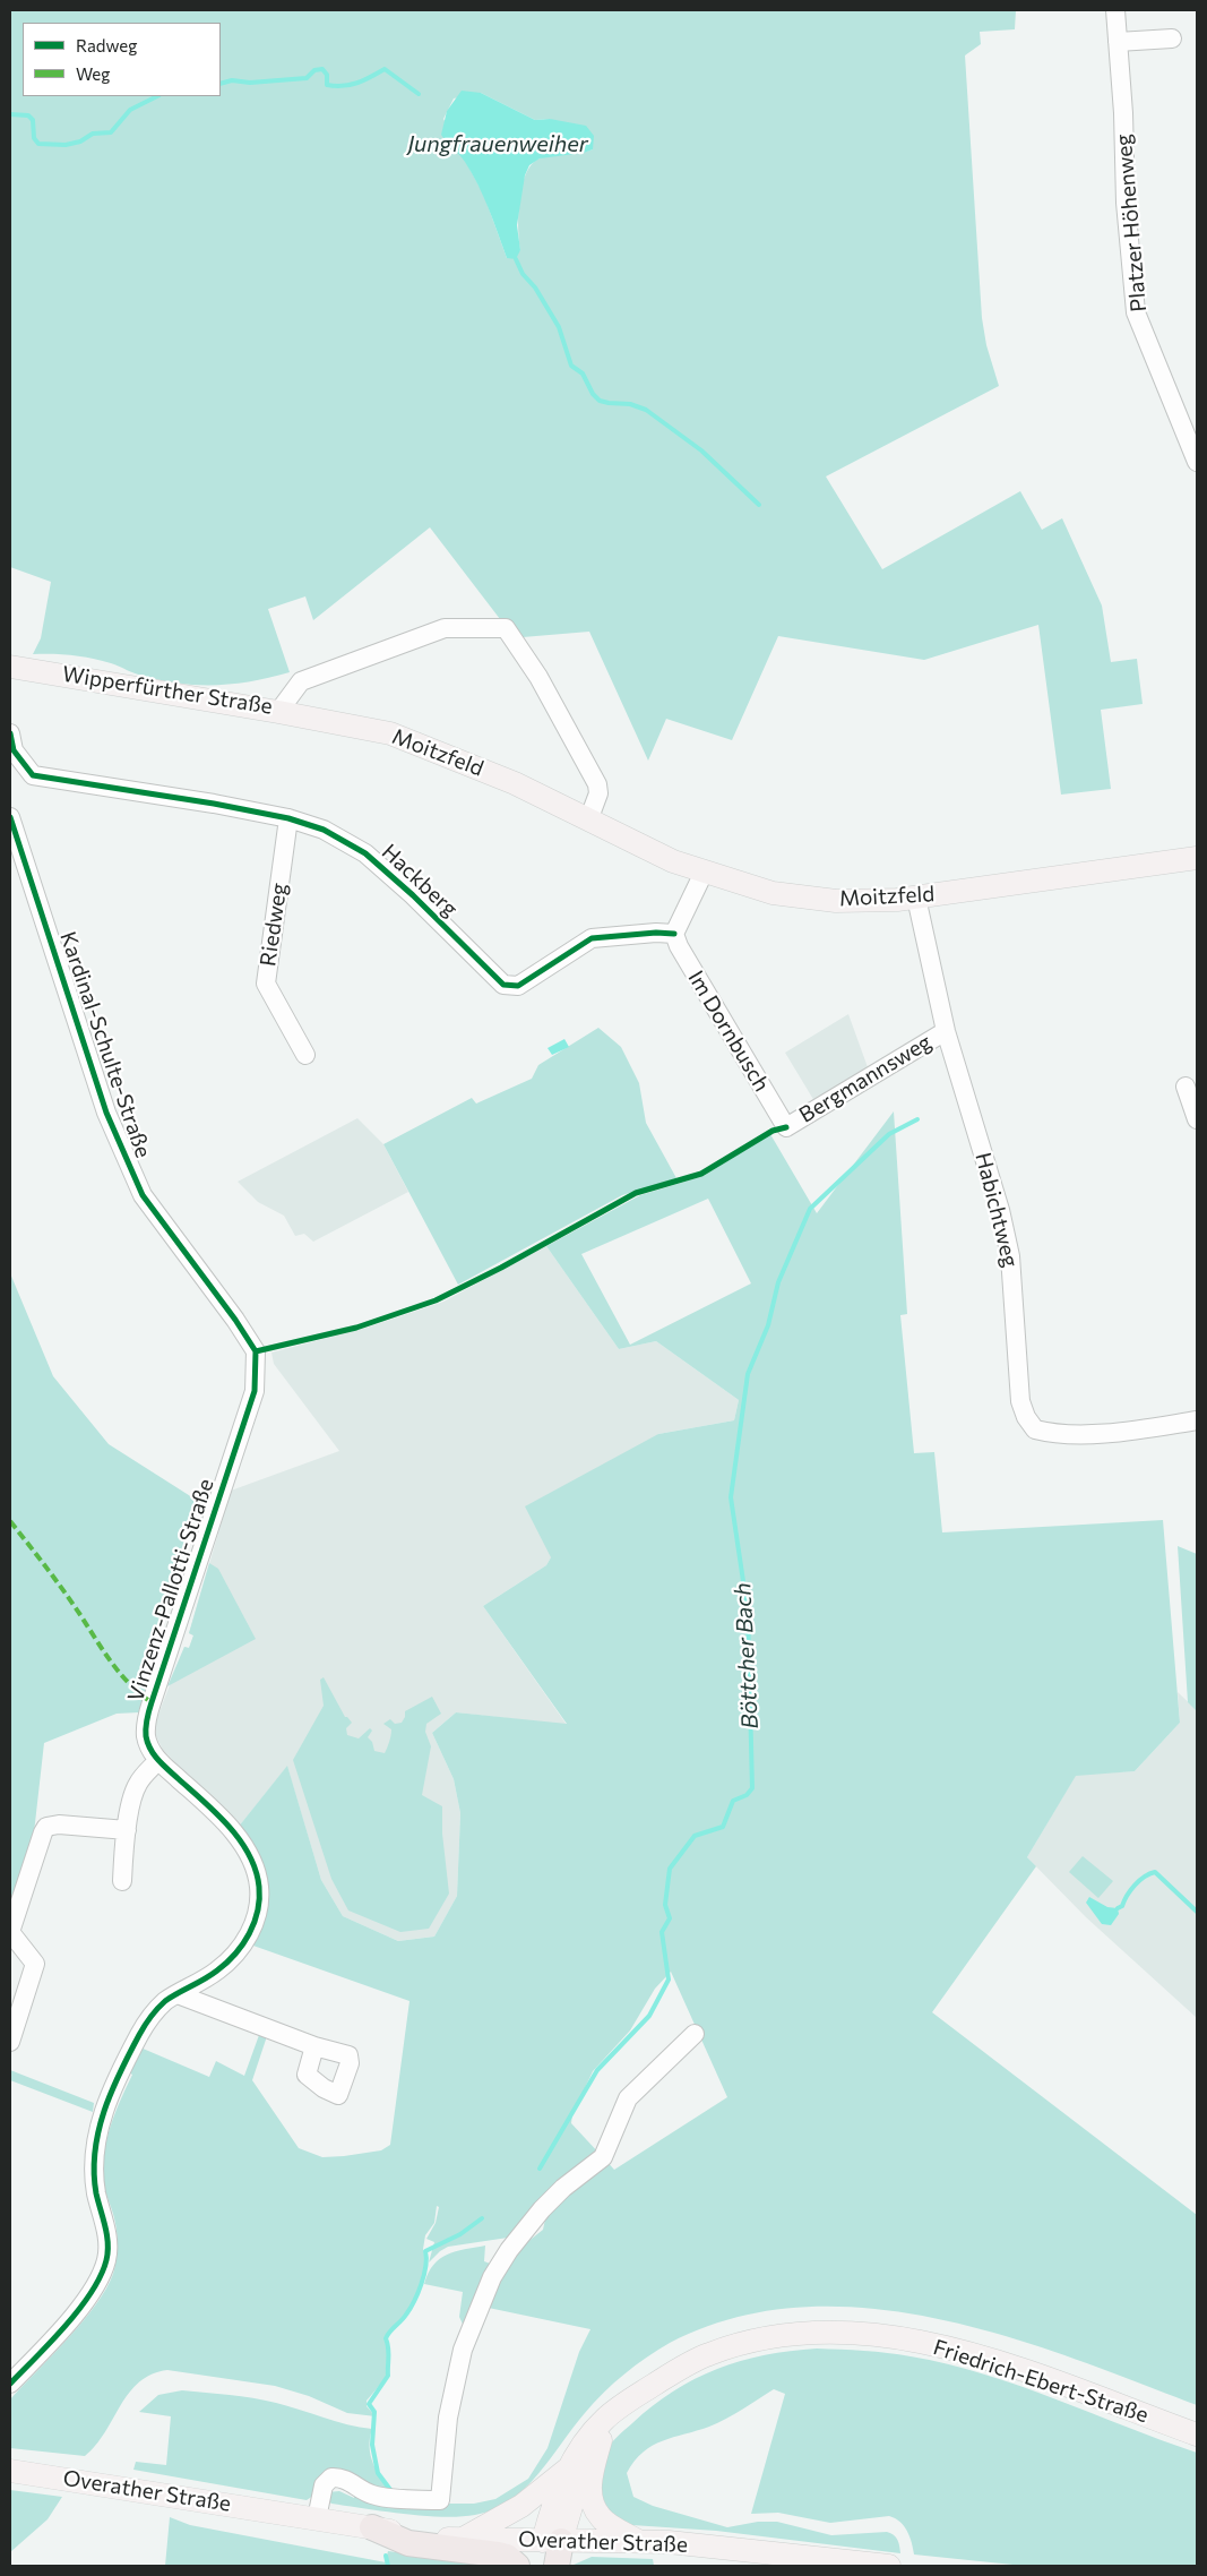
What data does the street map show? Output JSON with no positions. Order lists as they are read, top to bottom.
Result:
{
  "streets": {
    "main road": [
      "Wipperfürther Straße",
      "Moitzfeld",
      "Friedrich-Ebert-Straße",
      "Overather Straße"
    ],
    "street": [
      "Platzer Höhenweg",
      "Hackberg",
      "Riedweg",
      "Im Dornbusch",
      "Kardinal-Schulte-Straße",
      "Bergmannsweg",
      "Habichtweg",
      "Vinzenz-Pallotti-Straße"
    ]
  },
  "crossings": [
    ["Wipperfürther Straße", "Moitzfeld"],
    ["Moitzfeld", "Habichtweg"],
    ["Hackberg", "Riedweg"],
    ["Hackberg", "Im Dornbusch"],
    ["Im Dornbusch", "Bergmannsweg"],
    ["Kardinal-Schulte-Straße", "Vinzenz-Pallotti-Straße"],
    ["Bergmannsweg", "Habichtweg"]
  ],
  "water": ["Jungfrauenweiher", "Böttcher Bach"],
  "legend": ["Radweg", "Weg"]
}
